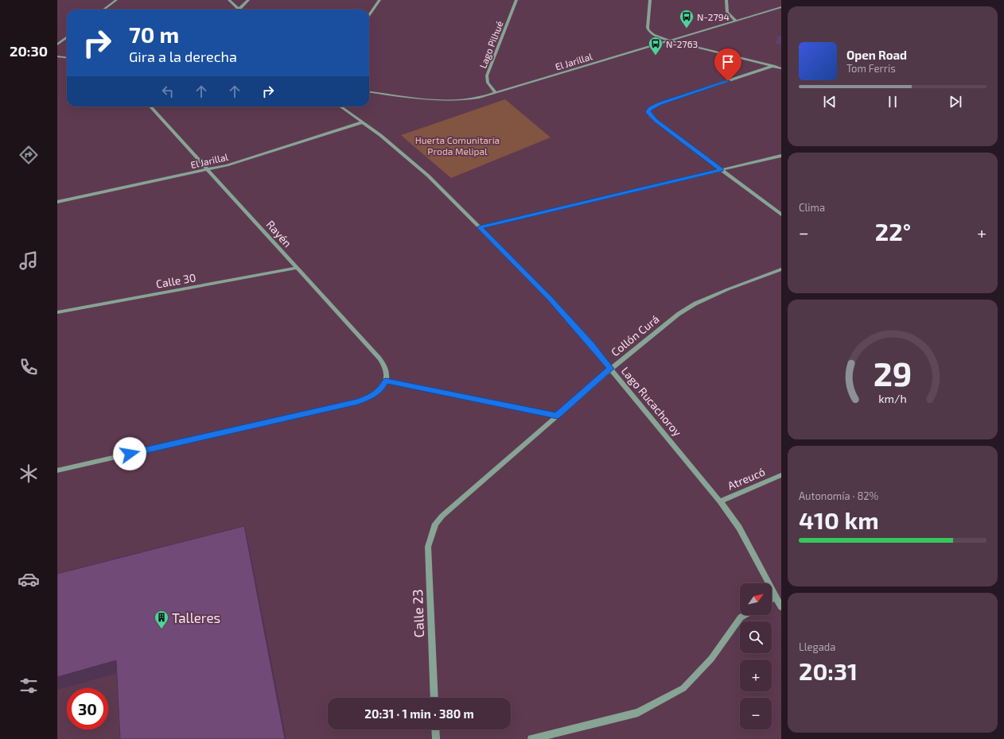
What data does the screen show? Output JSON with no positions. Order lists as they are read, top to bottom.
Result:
{
  "streets": {
    "street": [
      "Lago Pilhué",
      "El Jarillal",
      "Rayén",
      "Calle 30",
      "Collón Curá",
      "Lago Rucachoroy",
      "Atreucó",
      "Calle 23"
    ]
  },
  "crossings": [
    ["Lago Pilhué", "El Jarillal"],
    ["El Jarillal", "Rayén"],
    ["El Jarillal", "Lago Rucachoroy"],
    ["Rayén", "Calle 30"],
    ["Collón Curá", "Lago Rucachoroy"],
    ["Collón Curá", "Calle 23"],
    ["Lago Rucachoroy", "Atreucó"]
  ],
  "parks": ["Huerta Comunitaria Proda Melipal"],
  "places": {
    "bus stop": ["N-2794", "N-2763"],
    "building": ["Talleres"]
  },
  "north": "top right",
  "page": {
    "tabs": "20:30",
    "turn": ["70 m", "Gira a la derecha"],
    "song": ["Open Road", "Tom Ferris"],
    "tile": [
      "Clima",
      ["Autonomía · 82%", "410 km"],
      ["Llegada", "20:31"]
    ],
    "heat": ["−", "22°", "+"],
    "map_buttons": ["+", "−"],
    "limit": "30",
    "trip": "20:31 · 1 min · 380 m",
    "gauge": ["29", "km/h"]
  }
}
